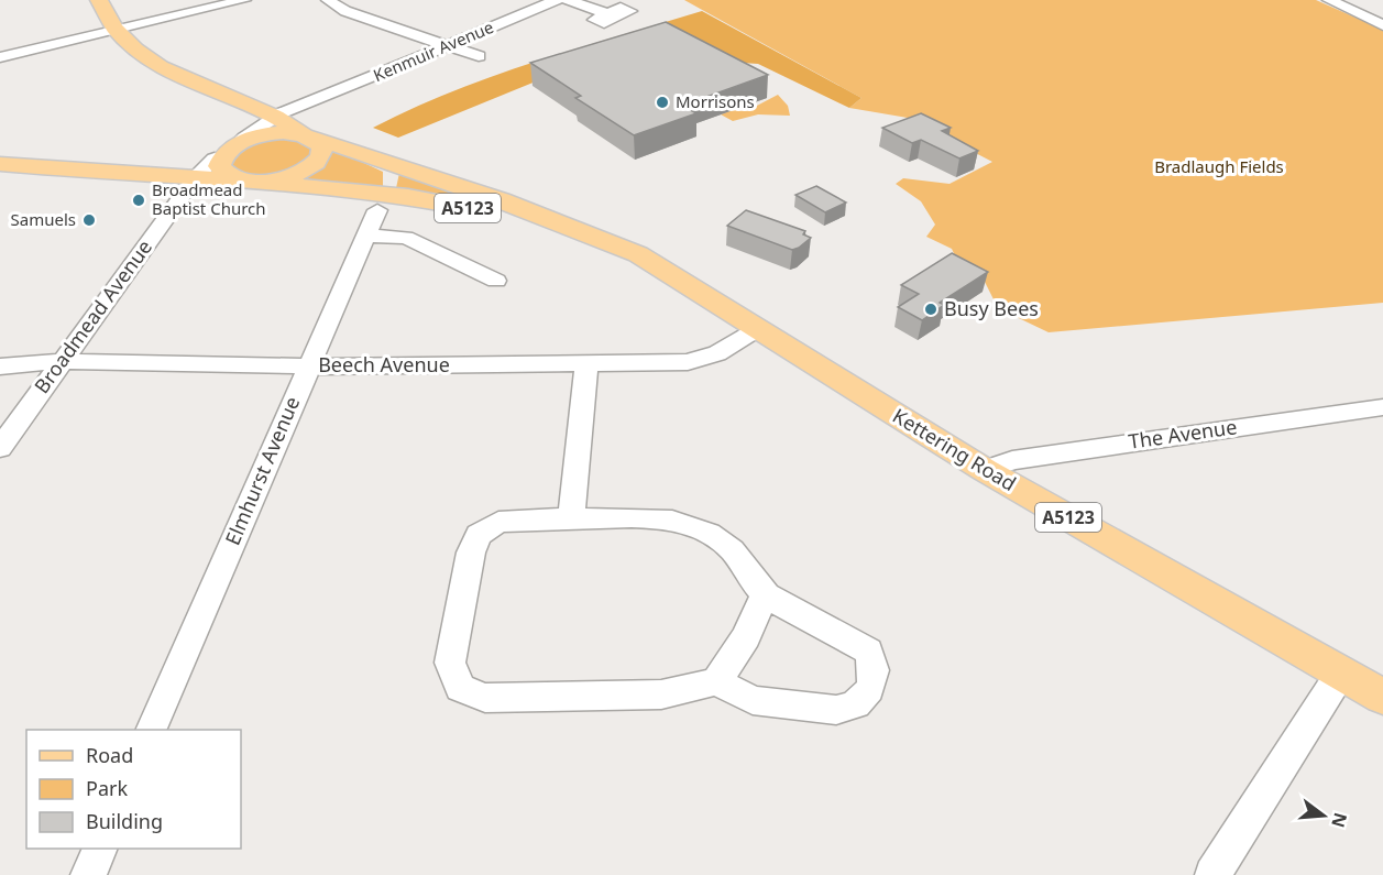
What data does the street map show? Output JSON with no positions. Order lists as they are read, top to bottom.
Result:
{
  "streets": {
    "main road": ["A5123", "Kettering Road"],
    "street": [
      "Kenmuir Avenue",
      "Broadmead Avenue",
      "Beech Avenue",
      "The Avenue",
      "Elmhurst Avenue"
    ]
  },
  "crossings": [
    ["Kenmuir Avenue", "Broadmead Avenue"],
    ["Kenmuir Avenue", "Kettering Road"],
    ["Broadmead Avenue", "Beech Avenue"],
    ["Beech Avenue", "Kettering Road"],
    ["Beech Avenue", "Elmhurst Avenue"],
    ["The Avenue", "Kettering Road"],
    ["Kettering Road", "Elmhurst Avenue"]
  ],
  "parks": ["Bradlaugh Fields"],
  "places": [
    "Morrisons",
    "Broadmead Baptist Church",
    "Samuels",
    "Busy Bees"
  ],
  "legend": ["Road", "Park", "Building"],
  "north": "right"
}
